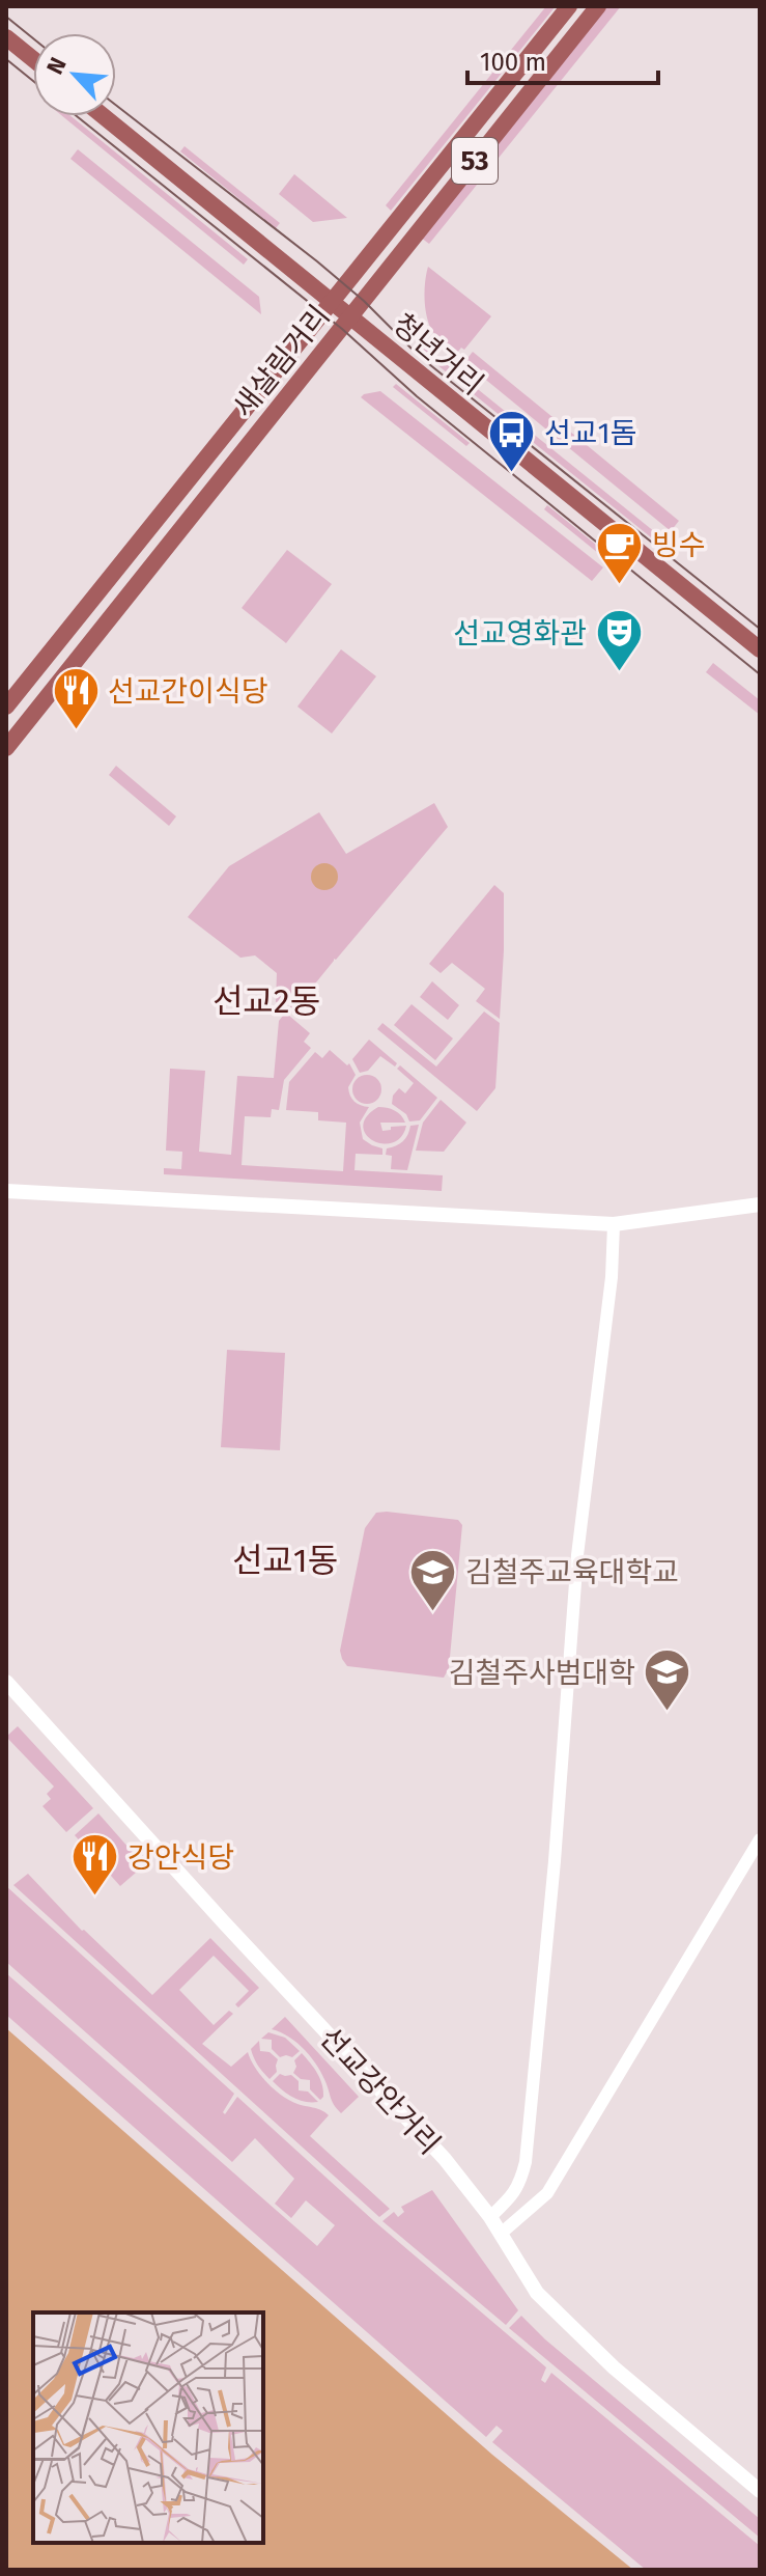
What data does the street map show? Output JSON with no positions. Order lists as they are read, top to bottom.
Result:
{
  "streets": {
    "main road": [
      "53",
      "청년거리",
      "새살림거리",
      "선교강안거리"
    ]
  },
  "crossings": [
    ["청년거리", "새살림거리"]
  ],
  "districts": ["선교2동", "선교1동"],
  "places": {
    "bus stop": ["선교1돔"],
    "cafe": ["빙수"],
    "theatre": ["선교영화관"],
    "restaurant": ["선교간이식당", "강안식당"],
    "school or university": ["김철주교육대학교", "김철주사범대학"]
  },
  "scale_bar": "100 m",
  "north": "top left"
}
